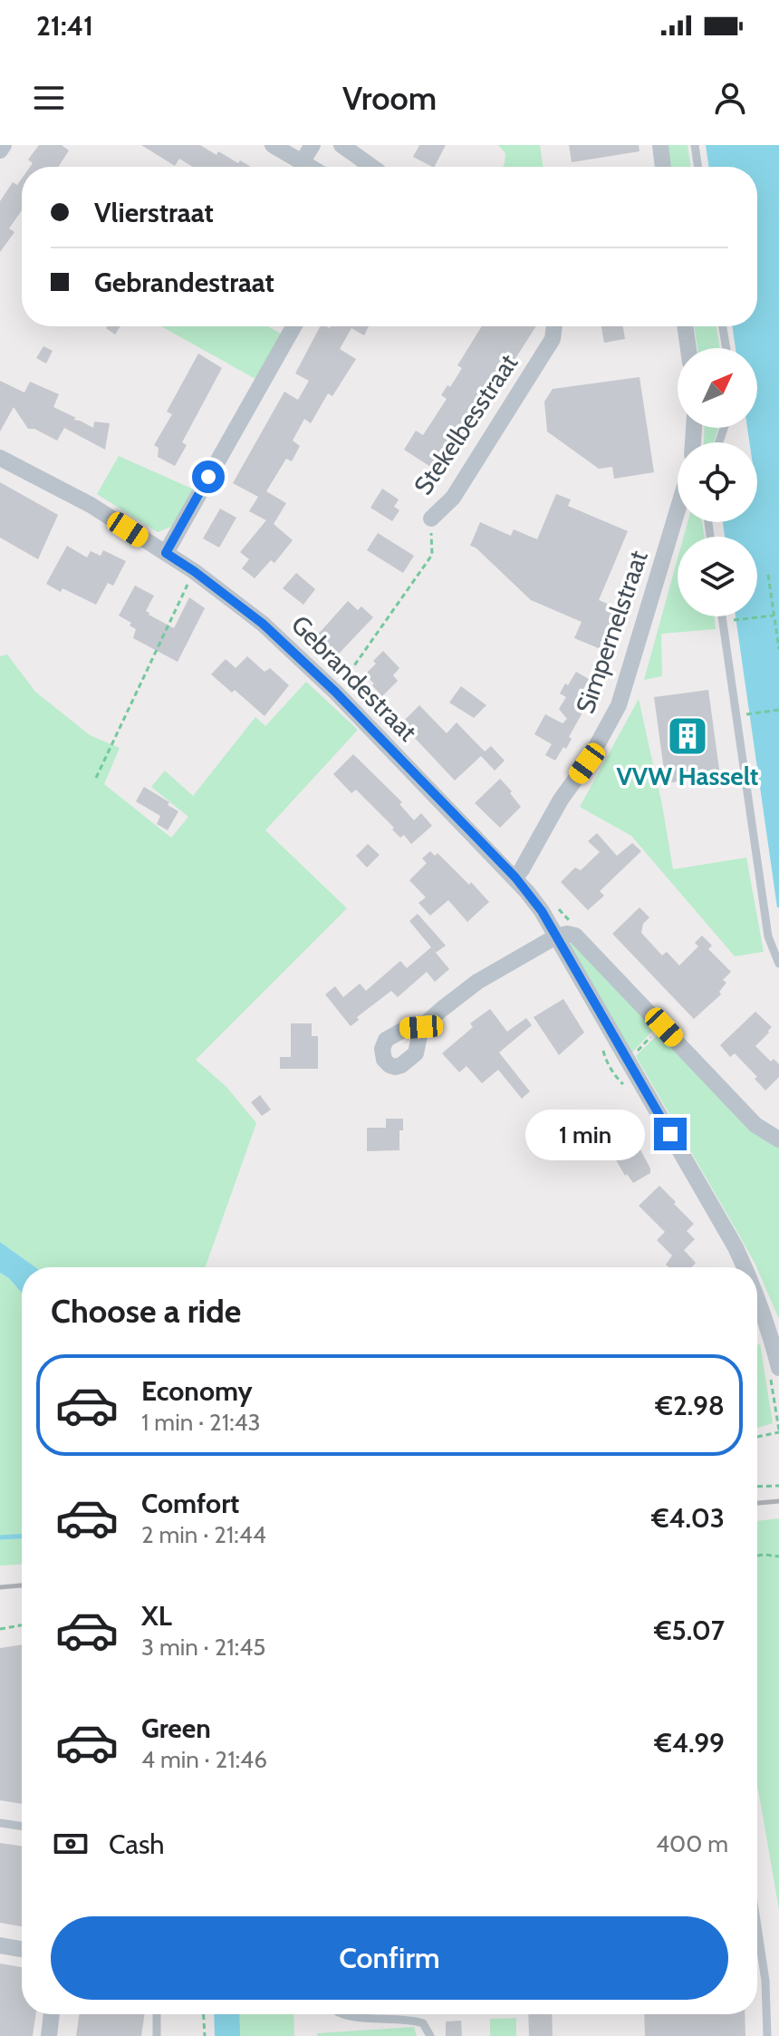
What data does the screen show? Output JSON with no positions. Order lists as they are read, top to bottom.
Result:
{
  "streets": {
    "street": ["Stekelbesstraat", "Simpernelstraat", "Gebrandestraat"]
  },
  "crossings": [
    ["Simpernelstraat", "Gebrandestraat"]
  ],
  "places": {
    "building": ["VVW Hasselt"]
  },
  "north": "top right",
  "page": {
    "status": "21:41",
    "header": "Vroom",
    "banner": ["Vlierstraat", "Gebrandestraat"],
    "bubble": "1 min",
    "heading": "Choose a ride",
    "list": [
      {
        "name": "Economy",
        "note": "1 min · 21:43",
        "value": "€2.98"
      },
      {
        "name": "Comfort",
        "note": "2 min · 21:44",
        "value": "€4.03"
      },
      {
        "name": "XL",
        "note": "3 min · 21:45",
        "value": "€5.07"
      },
      {
        "name": "Green",
        "note": "4 min · 21:46",
        "value": "€4.99"
      }
    ],
    "pay": ["Cash", "400 m"],
    "buttons": "Confirm"
  }
}
